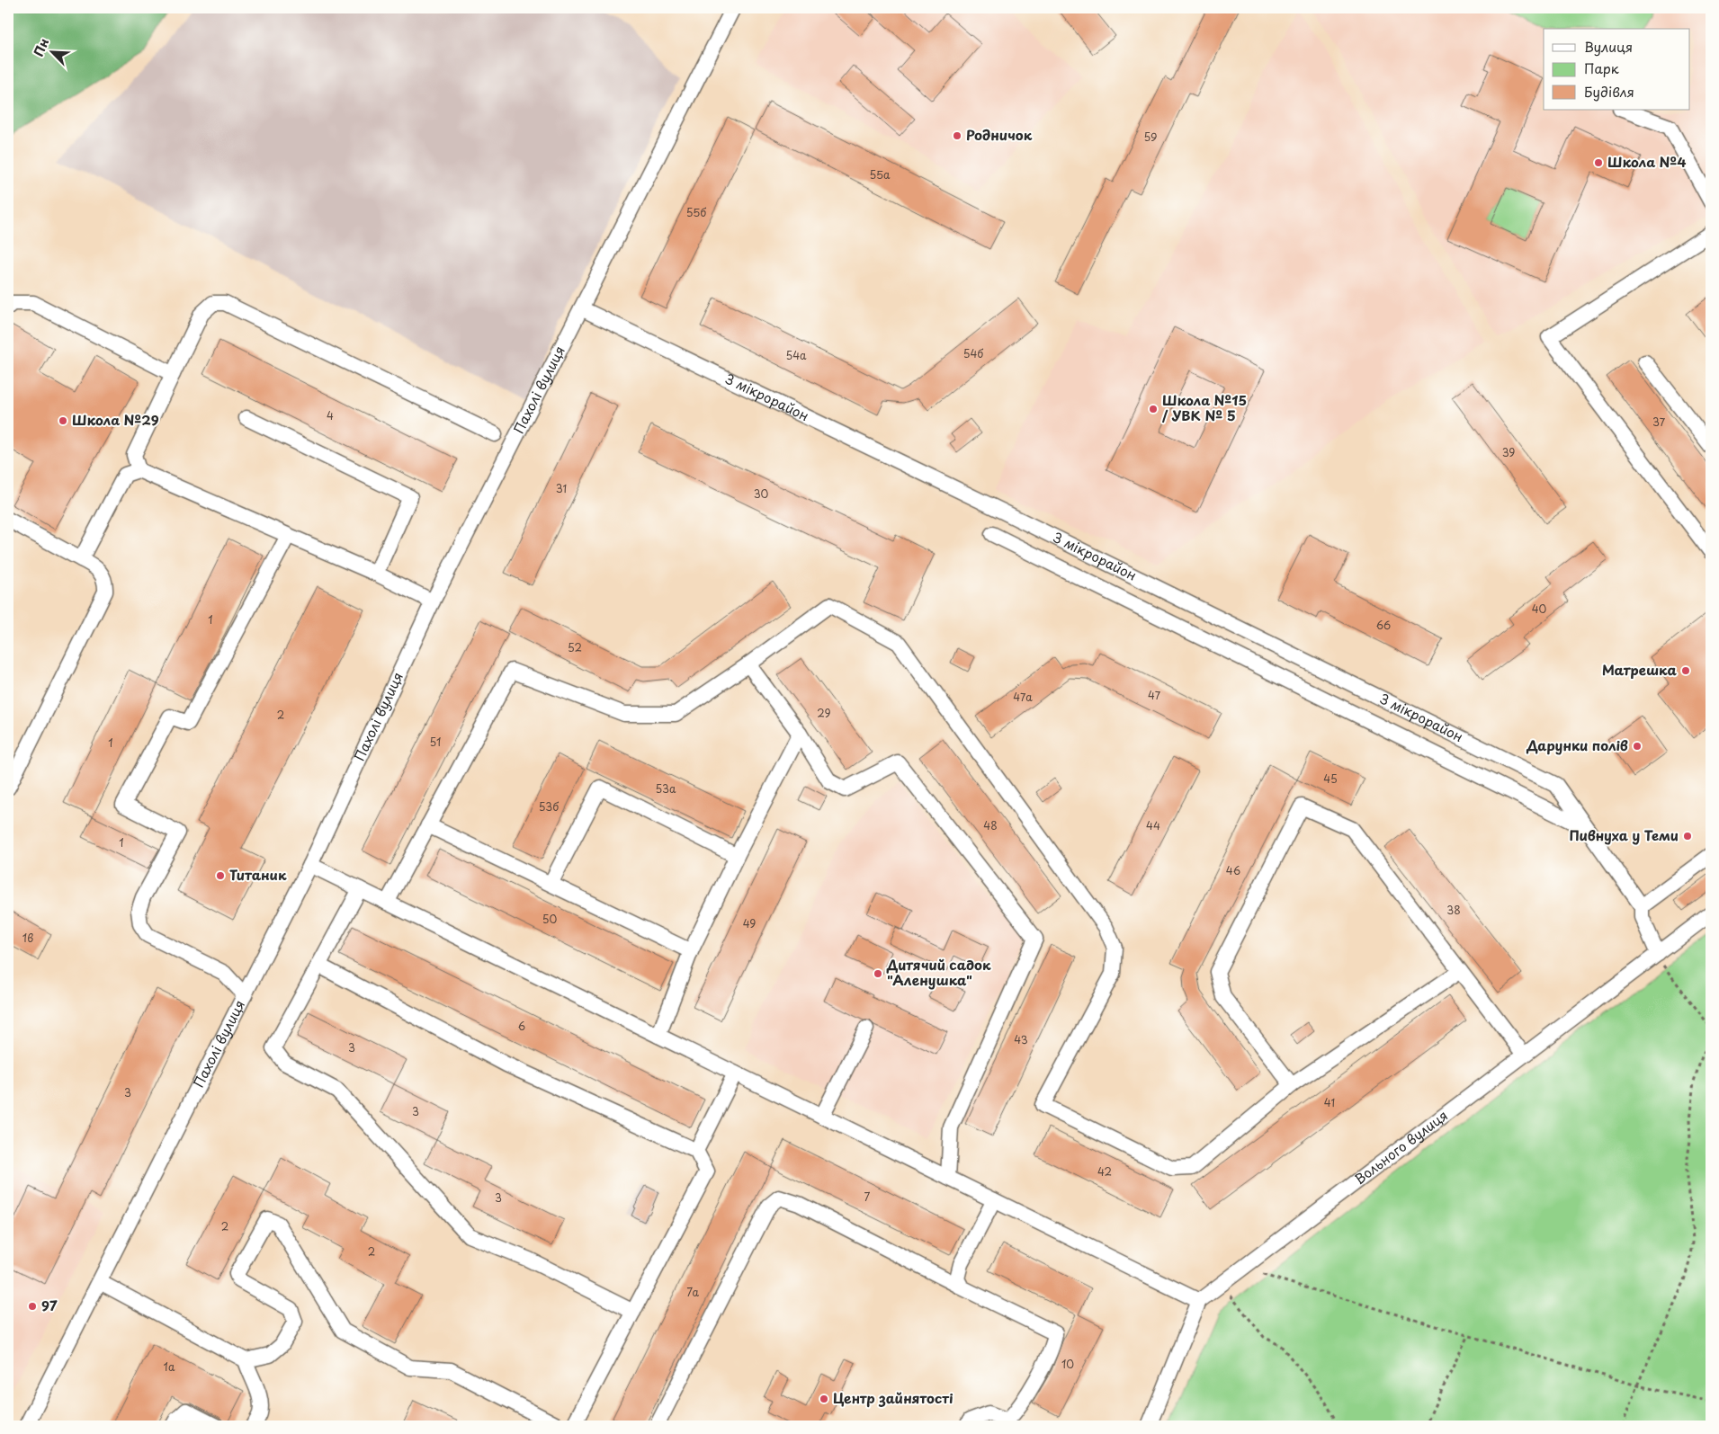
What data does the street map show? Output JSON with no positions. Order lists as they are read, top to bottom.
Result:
{
  "streets": {
    "street": ["Пахолі вулиця", "3 мікрорайон", "Вольного вулиця"]
  },
  "crossings": [
    ["Пахолі вулиця", "3 мікрорайон"],
    ["3 мікрорайон", "Вольного вулиця"]
  ],
  "places": [
    "Родничок",
    "Школа №4",
    "Школа №15 / УВК № 5",
    "Школа №29",
    "Матрешка",
    "Дарунки полів",
    "Пивнуха у Теми",
    "Титаник",
    "Дитячий садок \"Аленушка\"",
    "97",
    "Центр зайнятості"
  ],
  "house_numbers": [
    "59",
    "55а",
    "55б",
    "54б",
    "54а",
    "4",
    "37",
    "39",
    "31",
    "30",
    "40",
    "1",
    "66",
    "52",
    "47",
    "47а",
    "29",
    "2",
    "51",
    "1",
    "45",
    "53а",
    "53б",
    "48",
    "44",
    "1",
    "46",
    "38",
    "50",
    "49",
    "1в",
    "6",
    "43",
    "3",
    "3",
    "41",
    "3",
    "42",
    "7",
    "3",
    "2",
    "2",
    "7а",
    "10",
    "1а"
  ],
  "legend": ["Вулиця", "Парк", "Будівля"],
  "north": "top left"
}
